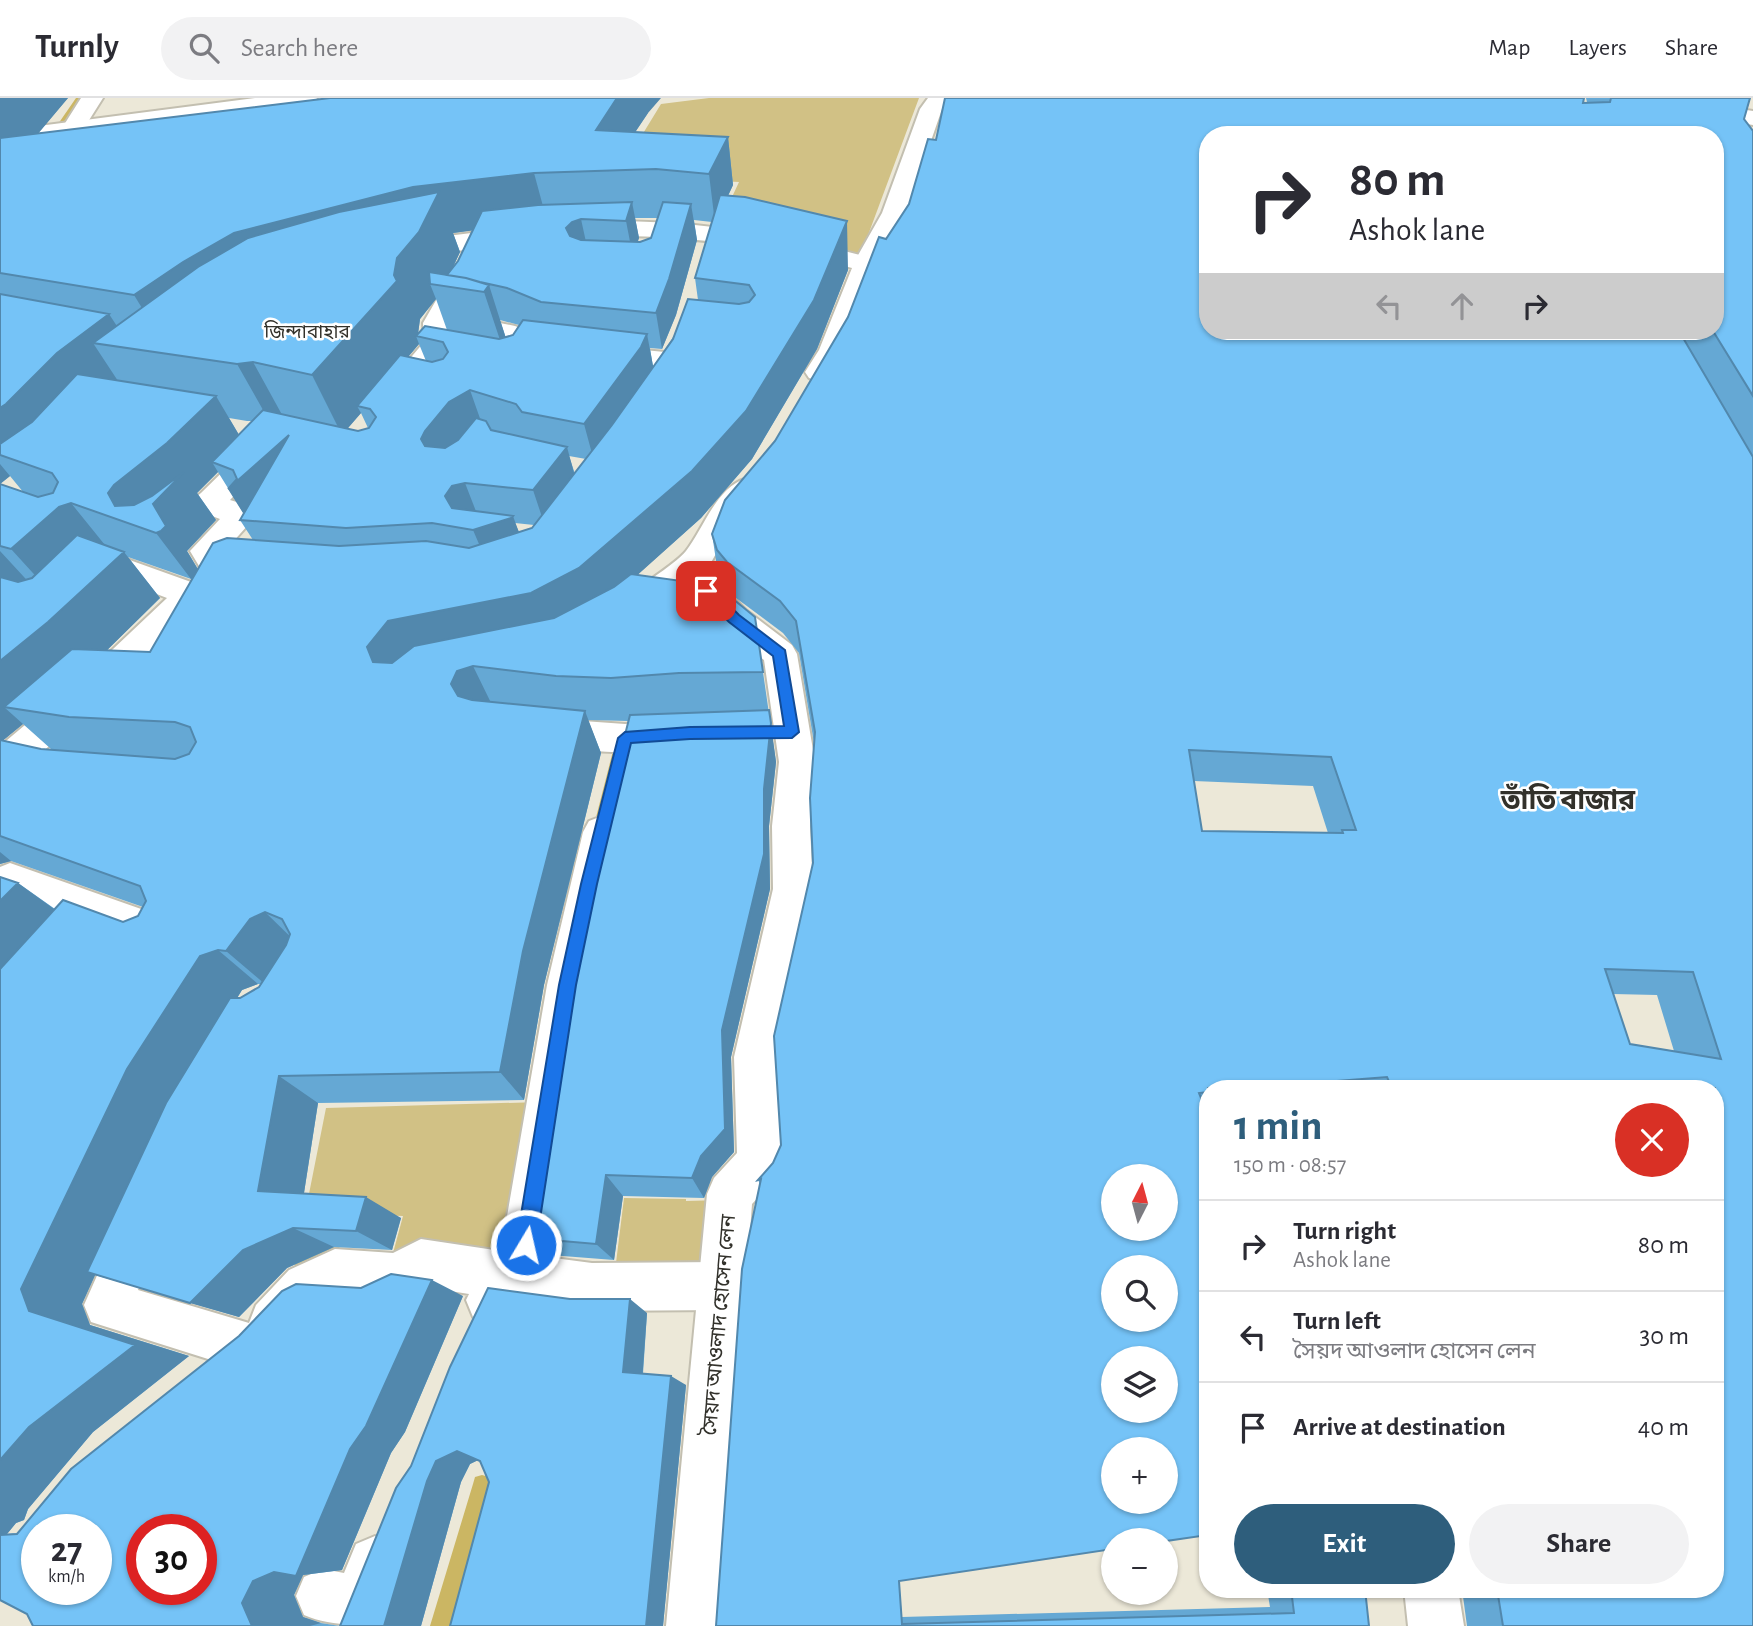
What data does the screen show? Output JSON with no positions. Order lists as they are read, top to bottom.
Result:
{
  "streets": {
    "main road": ["সৈয়দ আওলাদ হোসেন লেন"]
  },
  "districts": ["জিন্দাবাহার", "তাঁতি বাজার"],
  "north": "top",
  "page": {
    "header": "Turnly",
    "search": "Search here",
    "nav": ["Map", "Layers", "Share"],
    "turn": ["80 m", "Ashok lane"],
    "heading": ["1 min", "150 m · 08:57"],
    "map_buttons": ["+", "−"],
    "list": [
      {
        "name": "Turn right",
        "note": "Ashok lane",
        "value": "80 m"
      },
      {
        "name": "Turn left",
        "note": "সৈয়দ আওলাদ হোসেন লেন",
        "value": "30 m"
      },
      {
        "name": "Arrive at destination",
        "value": "40 m"
      }
    ],
    "buttons": ["Exit", "Share"],
    "speed": "27 km/h",
    "limit": "30"
  }
}
